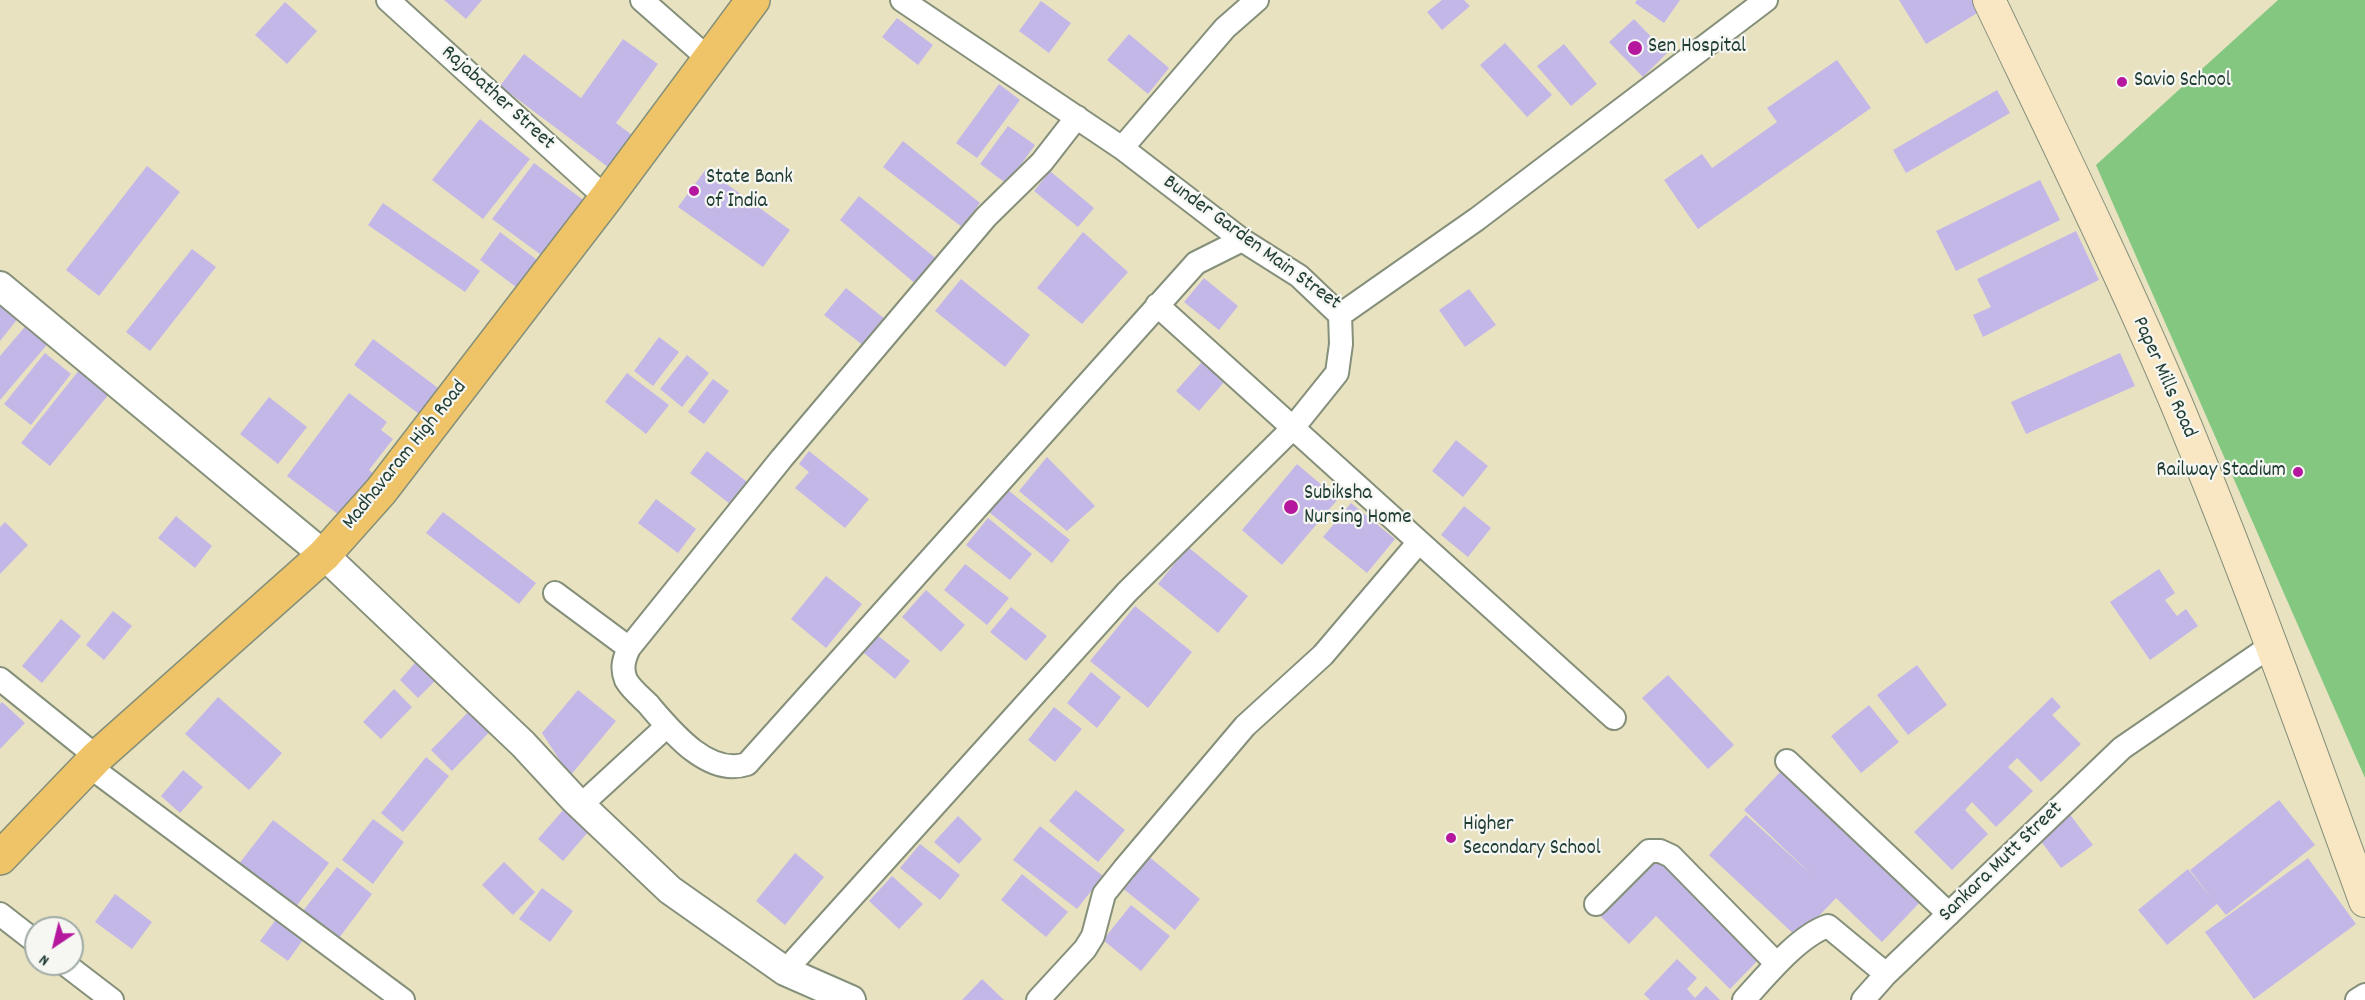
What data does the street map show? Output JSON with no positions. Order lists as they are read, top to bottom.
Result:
{
  "streets": {
    "main road": ["Paper Mills Road", "Madhavaram High Road"],
    "street": ["Rajabather Street", "Bunder Garden Main Street", "Sankara Mutt Street"]
  },
  "crossings": [
    ["Rajabather Street", "Madhavaram High Road"],
    ["Paper Mills Road", "Sankara Mutt Street"]
  ],
  "places": [
    "Sen Hospital",
    "Savio School",
    "State Bank of India",
    "Railway Stadium",
    "Subiksha Nursing Home",
    "Higher Secondary School"
  ],
  "north": "bottom left"
}
